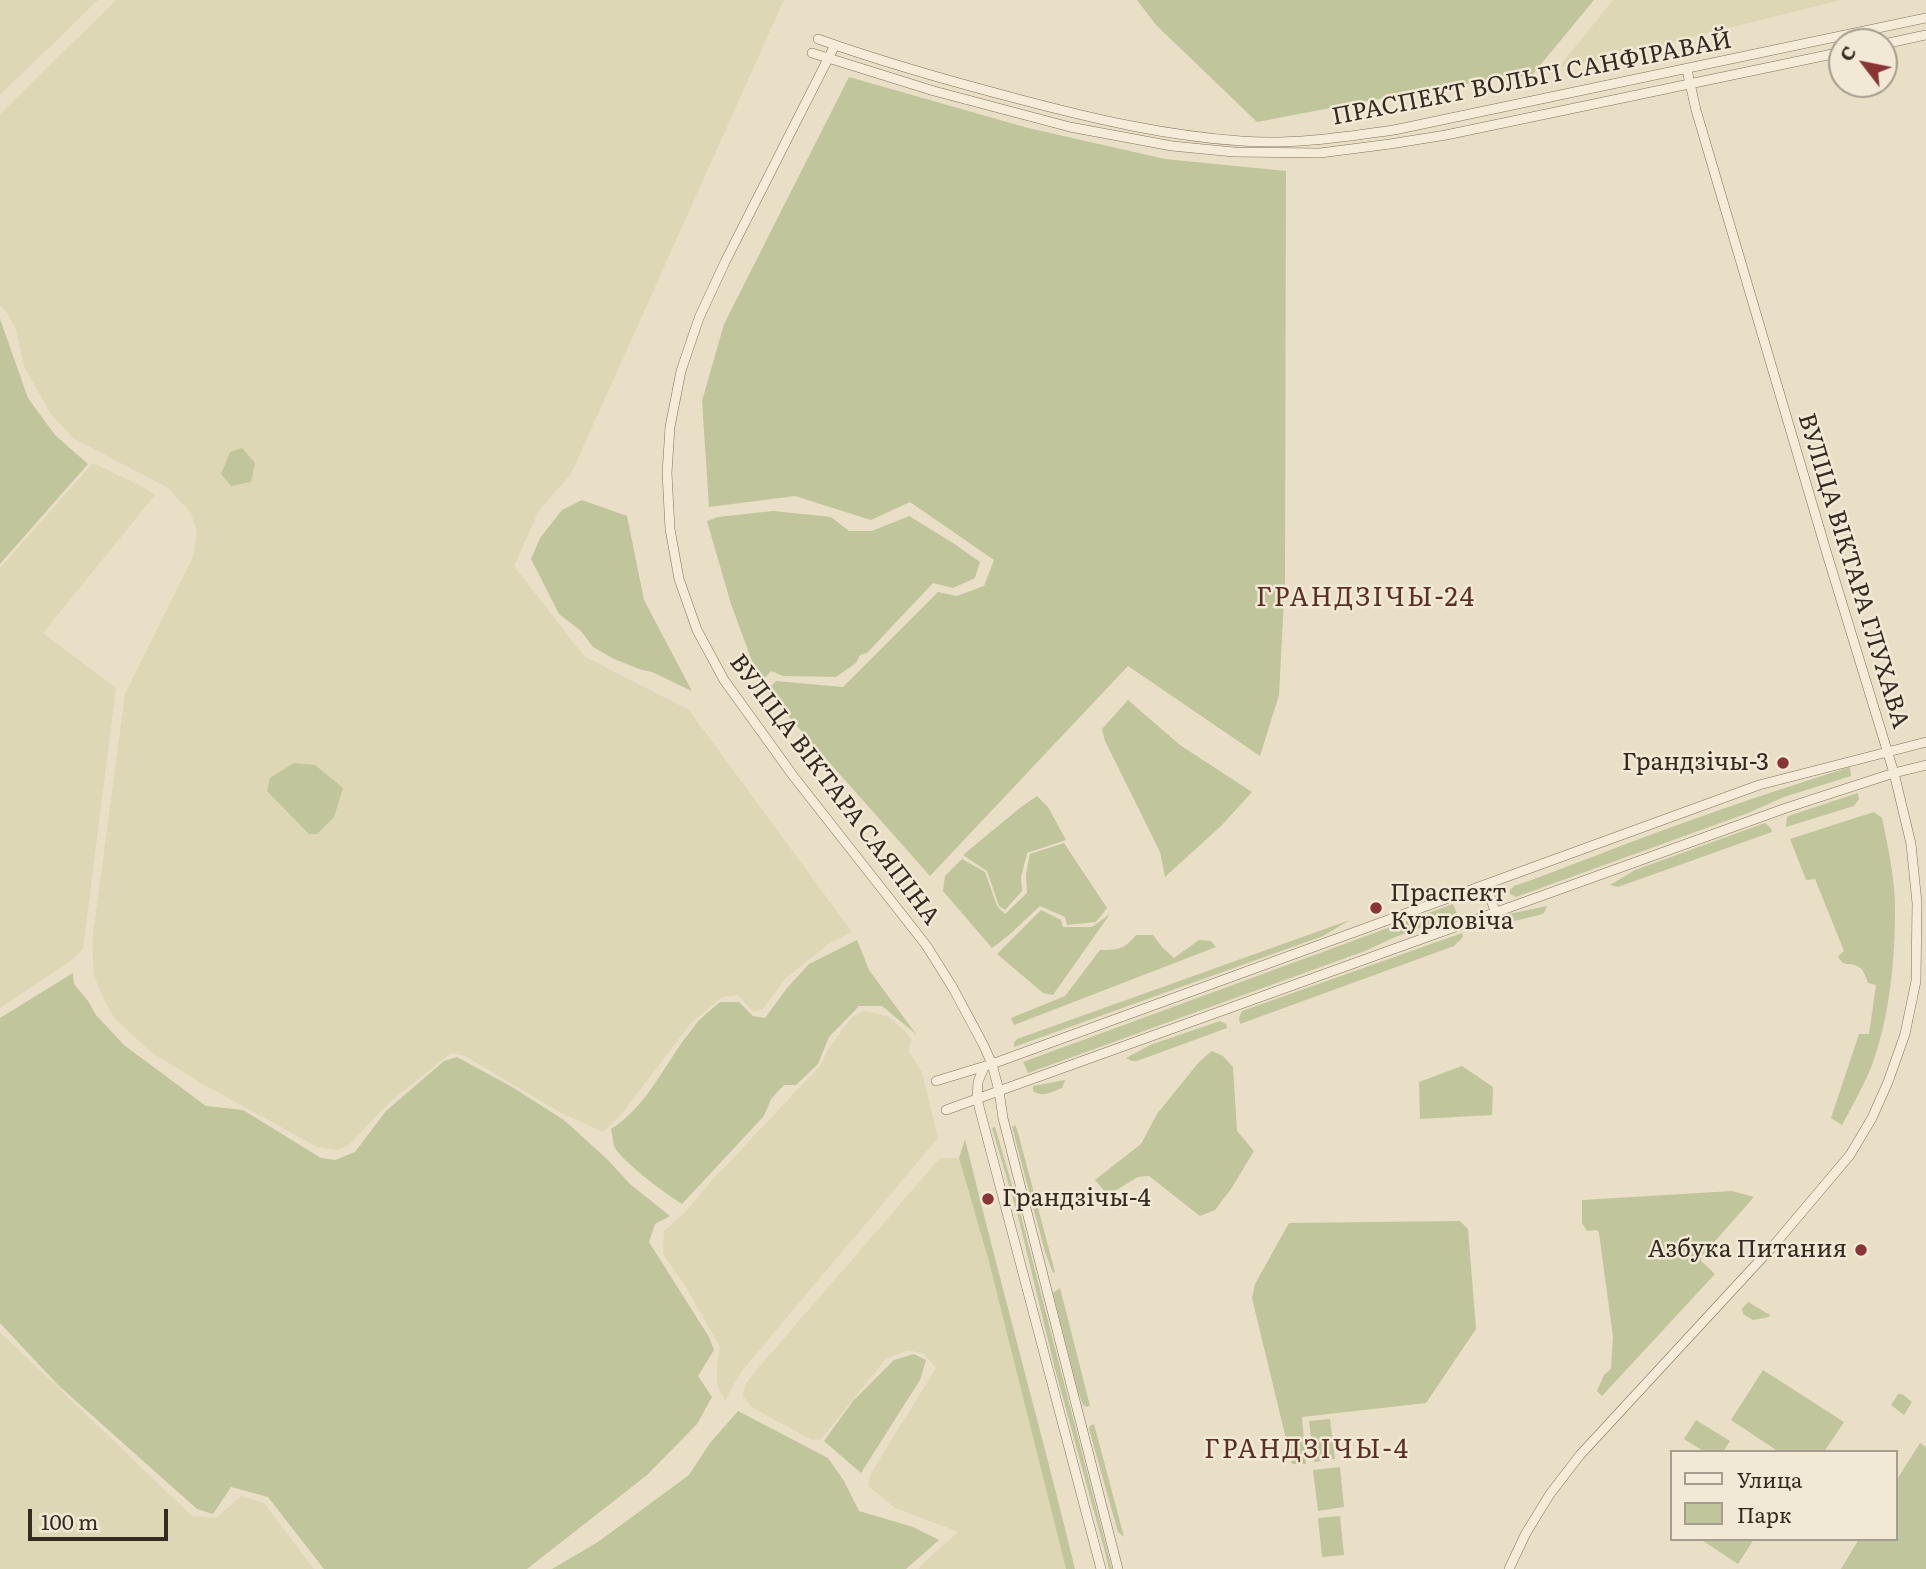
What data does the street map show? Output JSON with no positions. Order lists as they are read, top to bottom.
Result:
{
  "streets": {
    "street": ["ПРАСПЕКТ ВОЛЬГІ САНФІРАВАЙ", "ВУЛІЦА ВІКТАРА ГЛУХАВА", "ВУЛІЦА ВІКТАРА САЯПІНА"]
  },
  "crossings": [
    ["ПРАСПЕКТ ВОЛЬГІ САНФІРАВАЙ", "ВУЛІЦА ВІКТАРА ГЛУХАВА"],
    ["ПРАСПЕКТ ВОЛЬГІ САНФІРАВАЙ", "ВУЛІЦА ВІКТАРА САЯПІНА"]
  ],
  "districts": ["ГРАНДЗІЧЫ-24", "ГРАНДЗІЧЫ-4"],
  "places": [
    "Грандзічы-3",
    "Праспект Курловіча",
    "Грандзічы-4",
    "Азбука Питания"
  ],
  "legend": ["Улица", "Парк"],
  "scale_bar": "100 m",
  "north": "top left"
}
